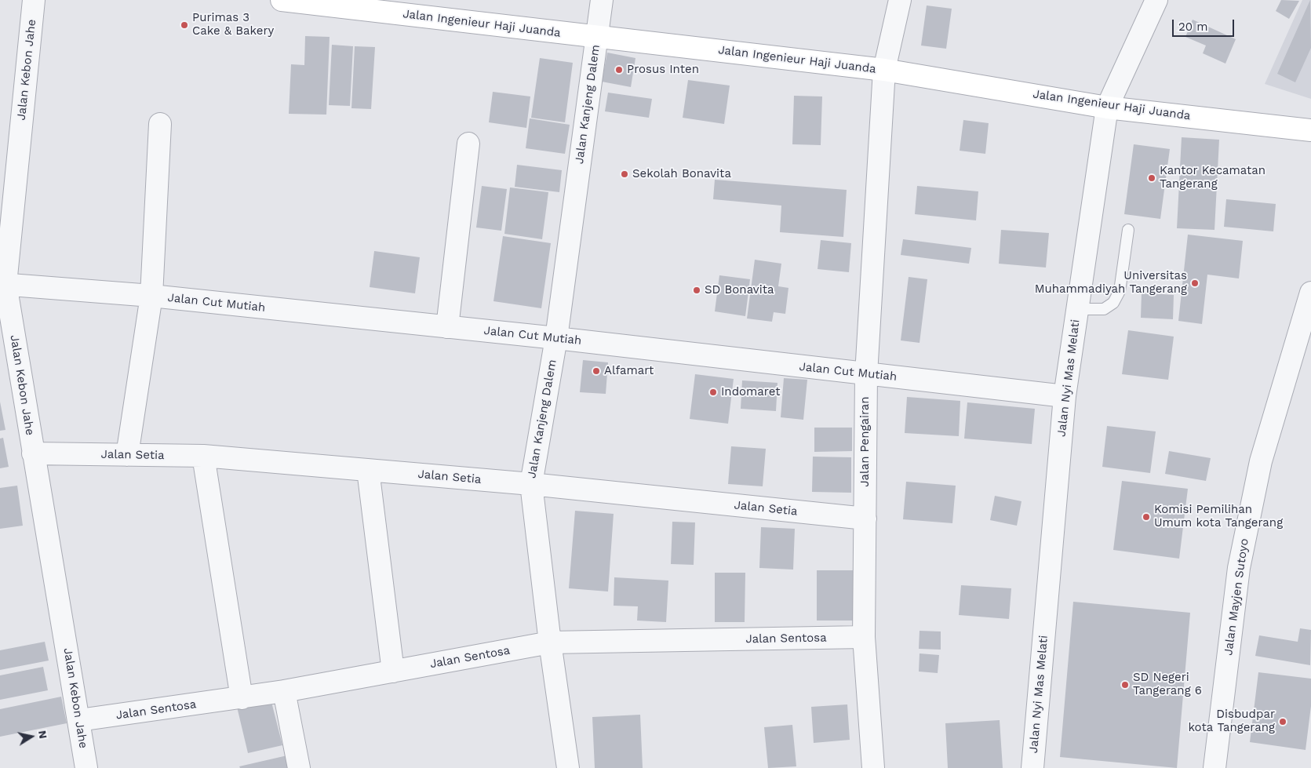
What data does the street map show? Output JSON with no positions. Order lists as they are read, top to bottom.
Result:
{
  "streets": {
    "street": [
      "Jalan Ingenieur Haji Juanda",
      "Jalan Kebon Jahe",
      "Jalan Kanjeng Dalem",
      "Jalan Cut Mutiah",
      "Jalan Nyi Mas Melati",
      "Jalan Pengairan",
      "Jalan Setia",
      "Jalan Mayjen Sutoyo",
      "Jalan Sentosa"
    ]
  },
  "crossings": [
    ["Jalan Ingenieur Haji Juanda", "Jalan Kanjeng Dalem"],
    ["Jalan Ingenieur Haji Juanda", "Jalan Nyi Mas Melati"],
    ["Jalan Ingenieur Haji Juanda", "Jalan Pengairan"],
    ["Jalan Kebon Jahe", "Jalan Cut Mutiah"],
    ["Jalan Kebon Jahe", "Jalan Setia"],
    ["Jalan Kebon Jahe", "Jalan Sentosa"],
    ["Jalan Kanjeng Dalem", "Jalan Cut Mutiah"],
    ["Jalan Kanjeng Dalem", "Jalan Setia"],
    ["Jalan Kanjeng Dalem", "Jalan Sentosa"],
    ["Jalan Cut Mutiah", "Jalan Nyi Mas Melati"],
    ["Jalan Cut Mutiah", "Jalan Pengairan"],
    ["Jalan Pengairan", "Jalan Setia"],
    ["Jalan Pengairan", "Jalan Sentosa"]
  ],
  "places": [
    "Purimas 3 Cake & Bakery",
    "Prosus Inten",
    "Sekolah Bonavita",
    "Kantor Kecamatan Tangerang",
    "Universitas Muhammadiyah Tangerang",
    "SD Bonavita",
    "Alfamart",
    "Indomaret",
    "Komisi Pemilihan Umum kota Tangerang",
    "SD Negeri Tangerang 6",
    "Disbudpar kota Tangerang"
  ],
  "scale_bar": "20 m",
  "north": "right"
}
